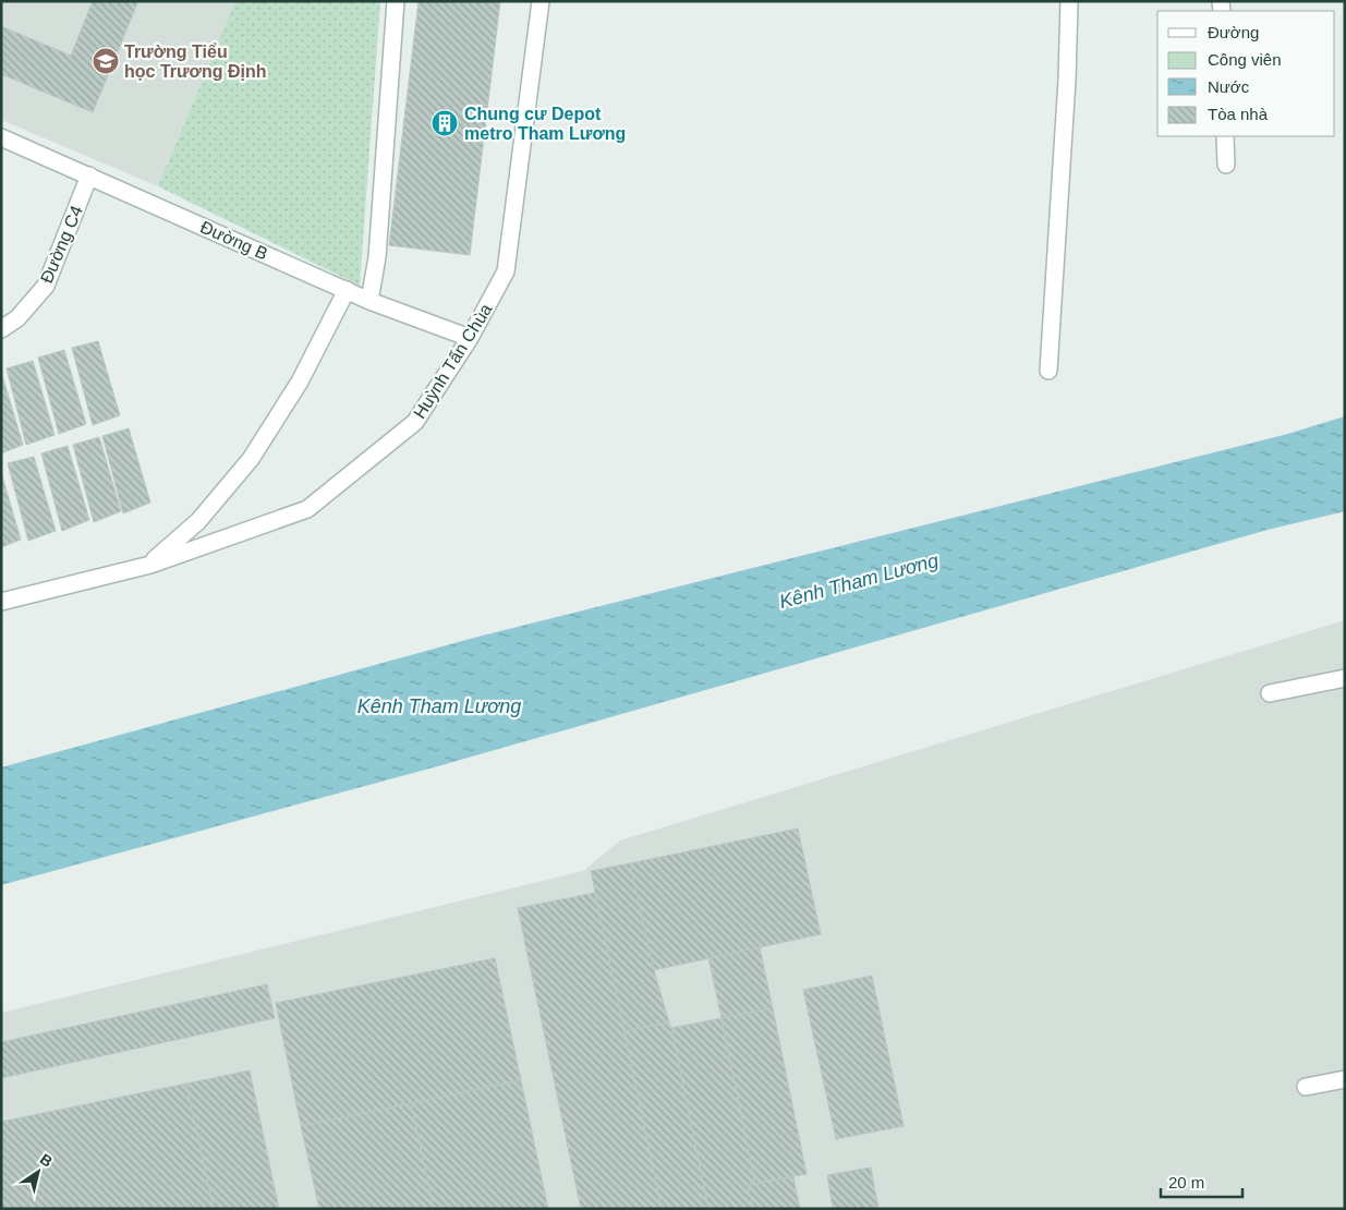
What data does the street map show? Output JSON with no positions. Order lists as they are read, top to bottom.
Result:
{
  "streets": {
    "street": ["Đường B", "Đường C4", "Huỳnh Tấn Chùa"]
  },
  "crossings": [
    ["Đường B", "Đường C4"],
    ["Đường B", "Huỳnh Tấn Chùa"]
  ],
  "water": ["Kênh Tham Lương"],
  "places": {
    "school or university": ["Trường Tiểu học Trương Định"],
    "building": ["Chung cư Depot metro Tham Lương"]
  },
  "legend": [
    "Đường",
    "Công viên",
    "Nước",
    "Tòa nhà"
  ],
  "scale_bar": "20 m",
  "north": "top right"
}
